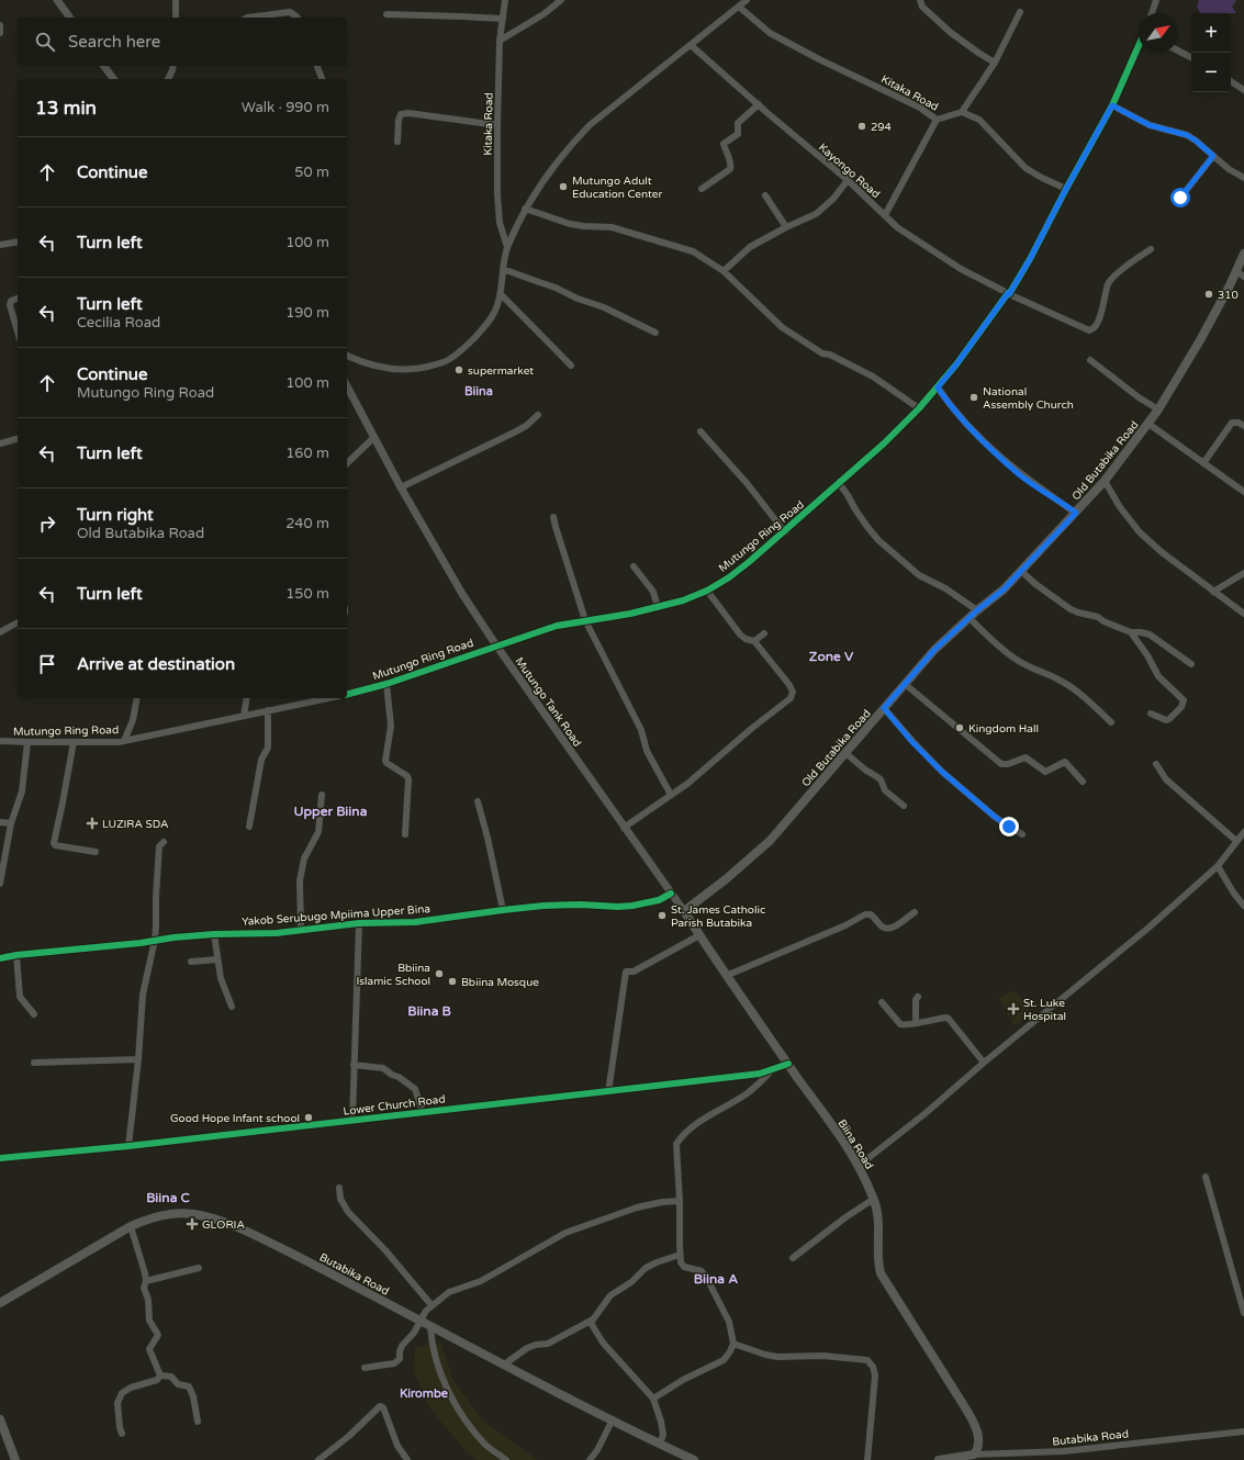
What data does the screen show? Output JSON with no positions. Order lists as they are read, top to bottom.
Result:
{
  "streets": {
    "main road": ["Old Butabika Road", "Biina Road", "Butabika Road"],
    "street": [
      "Kitaka Road",
      "Kayongo Road",
      "Mutungo Ring Road",
      "Mutungo Tank Road",
      "Yakob Serubugo Mpiima Upper Bina",
      "Lower Church Road"
    ]
  },
  "crossings": [
    ["Kayongo Road", "Mutungo Ring Road"],
    ["Old Butabika Road", "Mutungo Tank Road"],
    ["Old Butabika Road", "Biina Road"],
    ["Mutungo Ring Road", "Mutungo Tank Road"],
    ["Mutungo Tank Road", "Yakob Serubugo Mpiima Upper Bina"],
    ["Mutungo Tank Road", "Biina Road"],
    ["Lower Church Road", "Biina Road"],
    ["Biina Road", "Butabika Road"]
  ],
  "districts": [
    "Biina",
    "Zone V",
    "Upper Biina",
    "Biina B",
    "Biina C",
    "Biina A",
    "Kirombe"
  ],
  "places": {
    "other": [
      "294",
      "Mutungo Adult Education Center",
      "310",
      "supermarket",
      "National Assembly Church",
      "Kingdom Hall",
      "St. James Catholic Parish Butabika",
      "Bbiina Islamic School",
      "Bbiina Mosque",
      "Good Hope Infant school"
    ],
    "health": ["LUZIRA SDA", "St. Luke Hospital", "GLORIA"]
  },
  "north": "top right",
  "page": {
    "map_buttons": ["+", "−"],
    "search": "Search here",
    "heading": ["13 min", "Walk · 990 m"],
    "list": [
      ["Continue", "50 m"],
      ["Turn left", "100 m"],
      ["Turn left", "Cecilia Road", "190 m"],
      ["Continue", "Mutungo Ring Road", "100 m"],
      ["Turn left", "160 m"],
      ["Turn right", "Old Butabika Road", "240 m"],
      ["Turn left", "150 m"],
      "Arrive at destination"
    ]
  }
}
